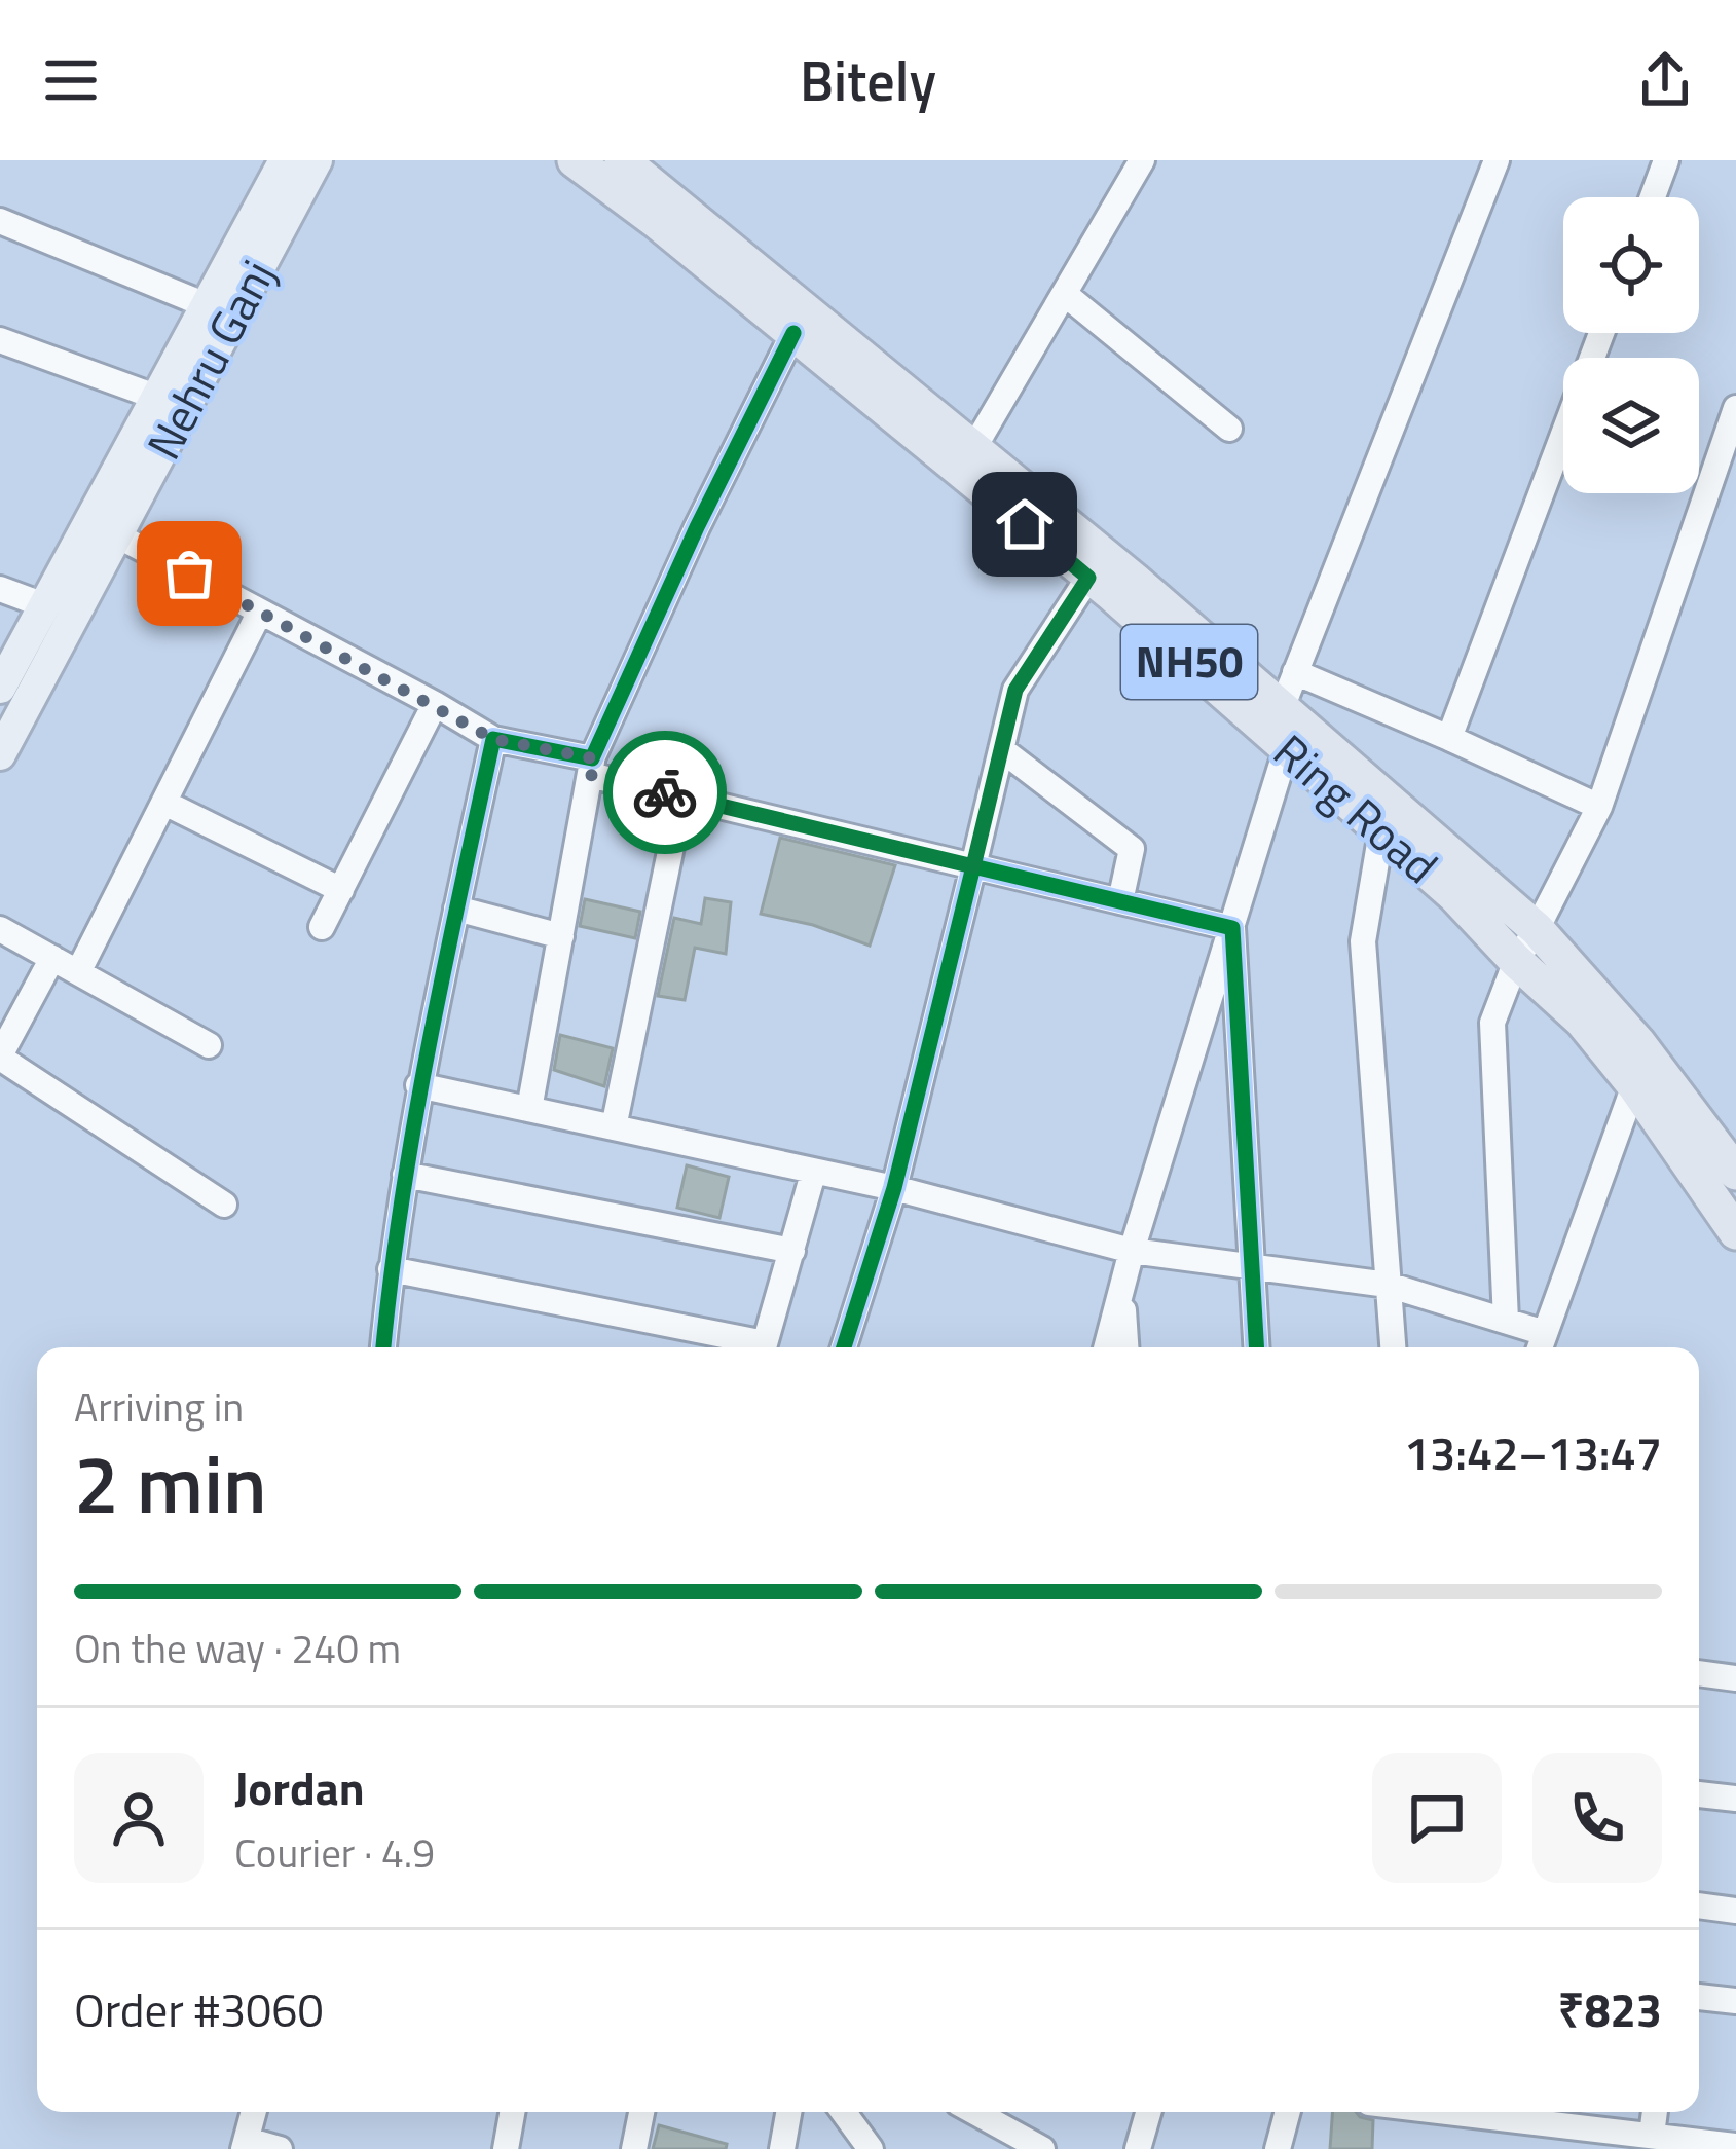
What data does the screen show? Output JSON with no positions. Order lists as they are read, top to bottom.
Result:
{
  "streets": {
    "highway": ["NH50", "Ring Road"],
    "main road": ["Nehru Ganj"]
  },
  "page": {
    "header": "Bitely",
    "heading": ["2 min", "Arriving in", "13:42–13:47"],
    "panel": [
      "Jordan",
      "Courier · 4.9",
      "Order #3060",
      "₹823"
    ],
    "bar": "On the way · 240 m"
  }
}
